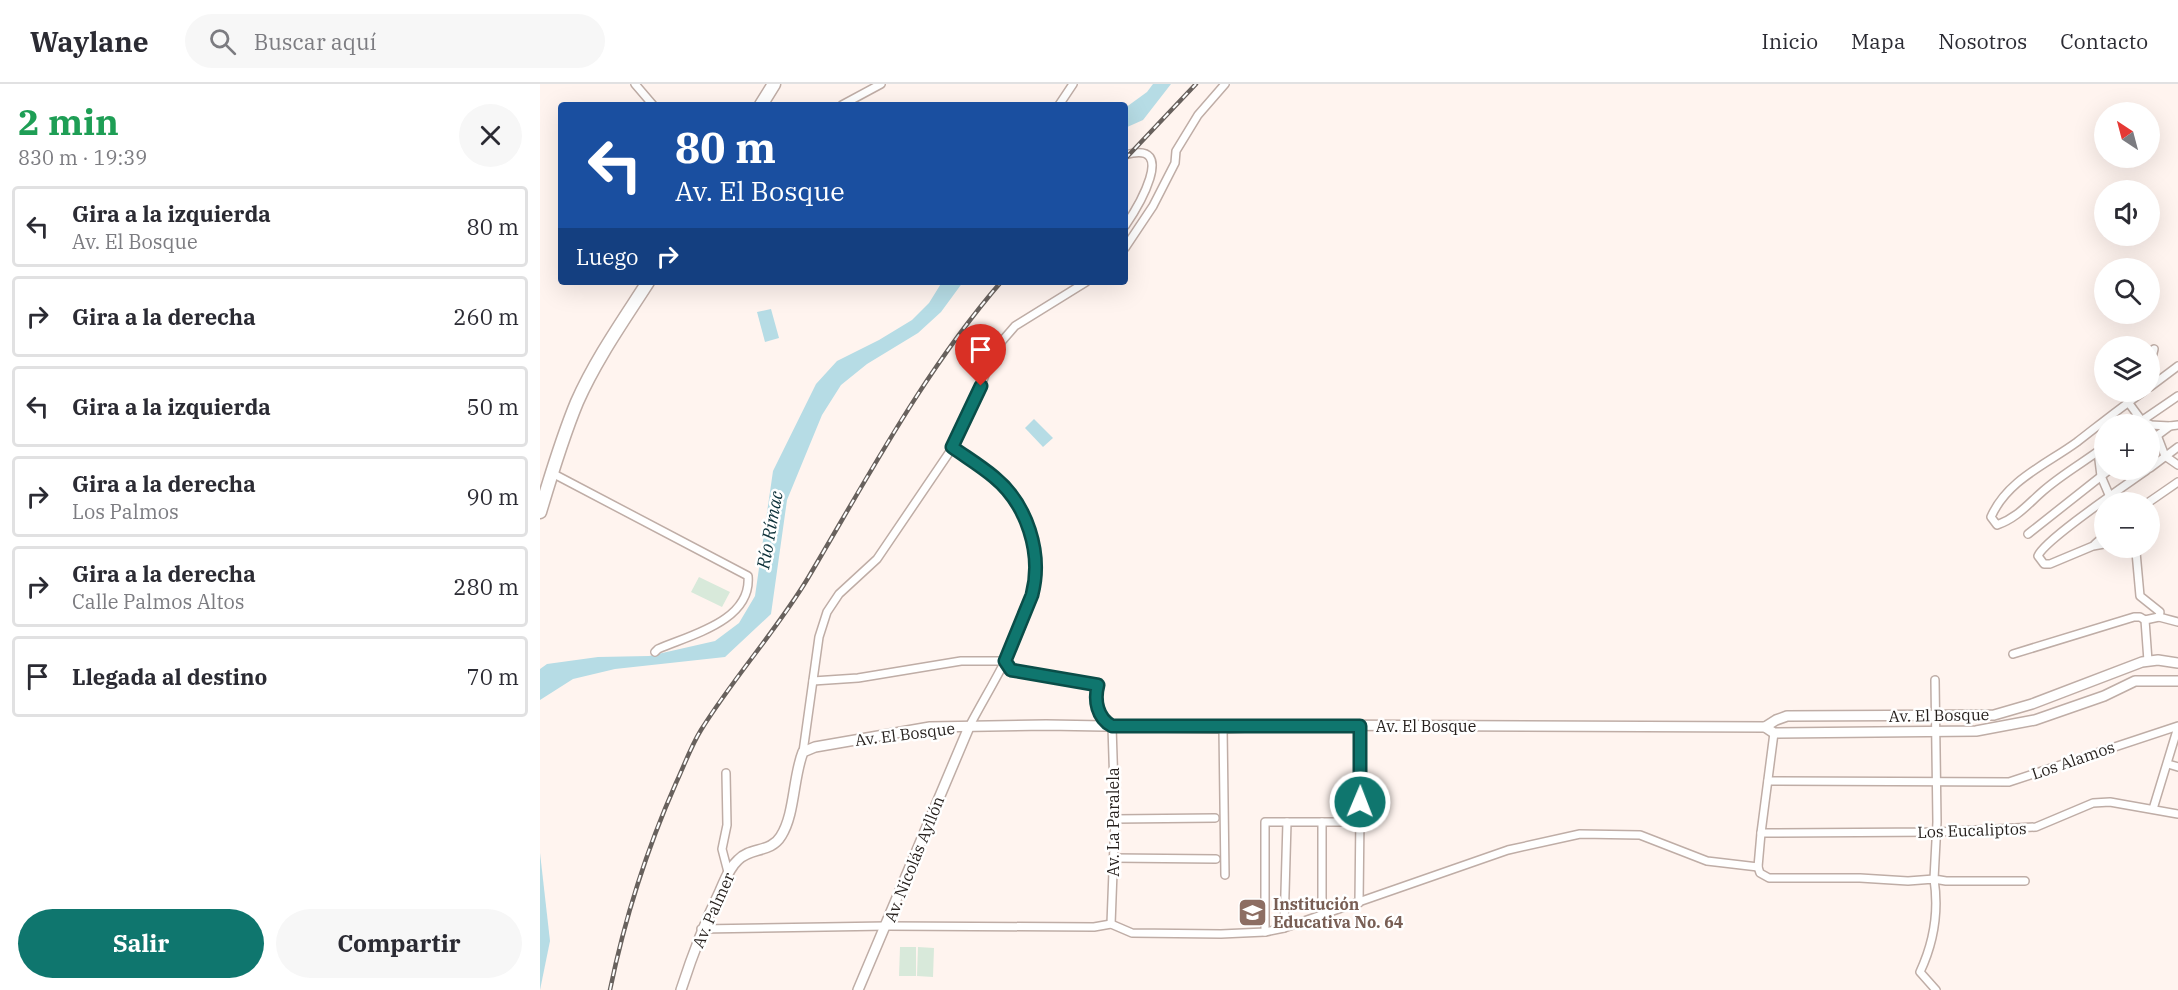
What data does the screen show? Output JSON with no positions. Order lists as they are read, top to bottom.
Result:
{
  "streets": {
    "street": [
      "Av. El Bosque",
      "Los Alamos",
      "Av. La Paralela",
      "Los Eucaliptos",
      "Av. Nicolás Ayllón",
      "Av. Palmer"
    ]
  },
  "crossings": [
    ["Av. El Bosque", "Av. La Paralela"],
    ["Av. El Bosque", "Av. Nicolás Ayllón"],
    ["Av. El Bosque", "Av. Palmer"]
  ],
  "water": ["Río Rímac"],
  "places": {
    "school or university": ["Institución Educativa No. 64"]
  },
  "north": "top left",
  "page": {
    "header": "Waylane",
    "search": "Buscar aquí",
    "nav": [
      "Inicio",
      "Mapa",
      "Nosotros",
      "Contacto"
    ],
    "heading": ["2 min", "830 m · 19:39"],
    "map_buttons": ["+", "−"],
    "turn": ["80 m", "Av. El Bosque"],
    "list": [
      {
        "name": "Gira a la izquierda",
        "note": "Av. El Bosque",
        "value": "80 m"
      },
      {
        "name": "Gira a la derecha",
        "value": "260 m"
      },
      {
        "name": "Gira a la izquierda",
        "value": "50 m"
      },
      {
        "name": "Gira a la derecha",
        "note": "Los Palmos",
        "value": "90 m"
      },
      {
        "name": "Gira a la derecha",
        "note": "Calle Palmos Altos",
        "value": "280 m"
      },
      {
        "name": "Llegada al destino",
        "value": "70 m"
      }
    ],
    "then": "Luego",
    "buttons": ["Salir", "Compartir"]
  }
}
